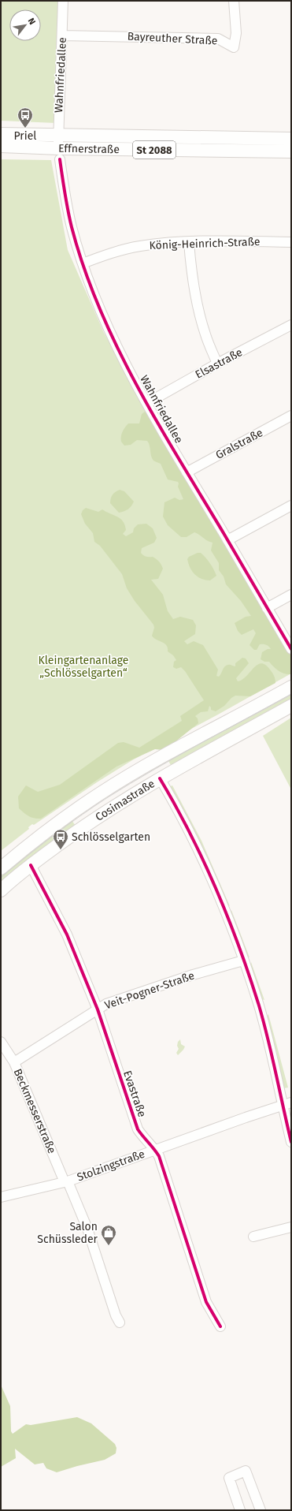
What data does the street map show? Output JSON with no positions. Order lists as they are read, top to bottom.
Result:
{
  "streets": {
    "main road": ["Effnerstraße", "St 2088", "Cosimastraße"],
    "street": [
      "Bayreuther Straße",
      "Wahnfriedallee",
      "König-Heinrich-Straße",
      "Elsastraße",
      "Gralstraße",
      "Veit-Pogner-Straße",
      "Evastraße",
      "Beckmesserstraße",
      "Stolzingstraße"
    ]
  },
  "crossings": [
    ["Bayreuther Straße", "Wahnfriedallee"],
    ["Wahnfriedallee", "Effnerstraße"],
    ["Wahnfriedallee", "König-Heinrich-Straße"],
    ["Wahnfriedallee", "Elsastraße"],
    ["Wahnfriedallee", "Gralstraße"],
    ["Cosimastraße", "Evastraße"],
    ["Veit-Pogner-Straße", "Evastraße"],
    ["Veit-Pogner-Straße", "Beckmesserstraße"],
    ["Evastraße", "Stolzingstraße"],
    ["Beckmesserstraße", "Stolzingstraße"]
  ],
  "parks": ["Kleingartenanlage „Schlösselgarten“"],
  "places": {
    "bus stop": ["Priel", "Schlösselgarten"],
    "shop": ["Salon Schüssleder"]
  },
  "north": "top right"
}
